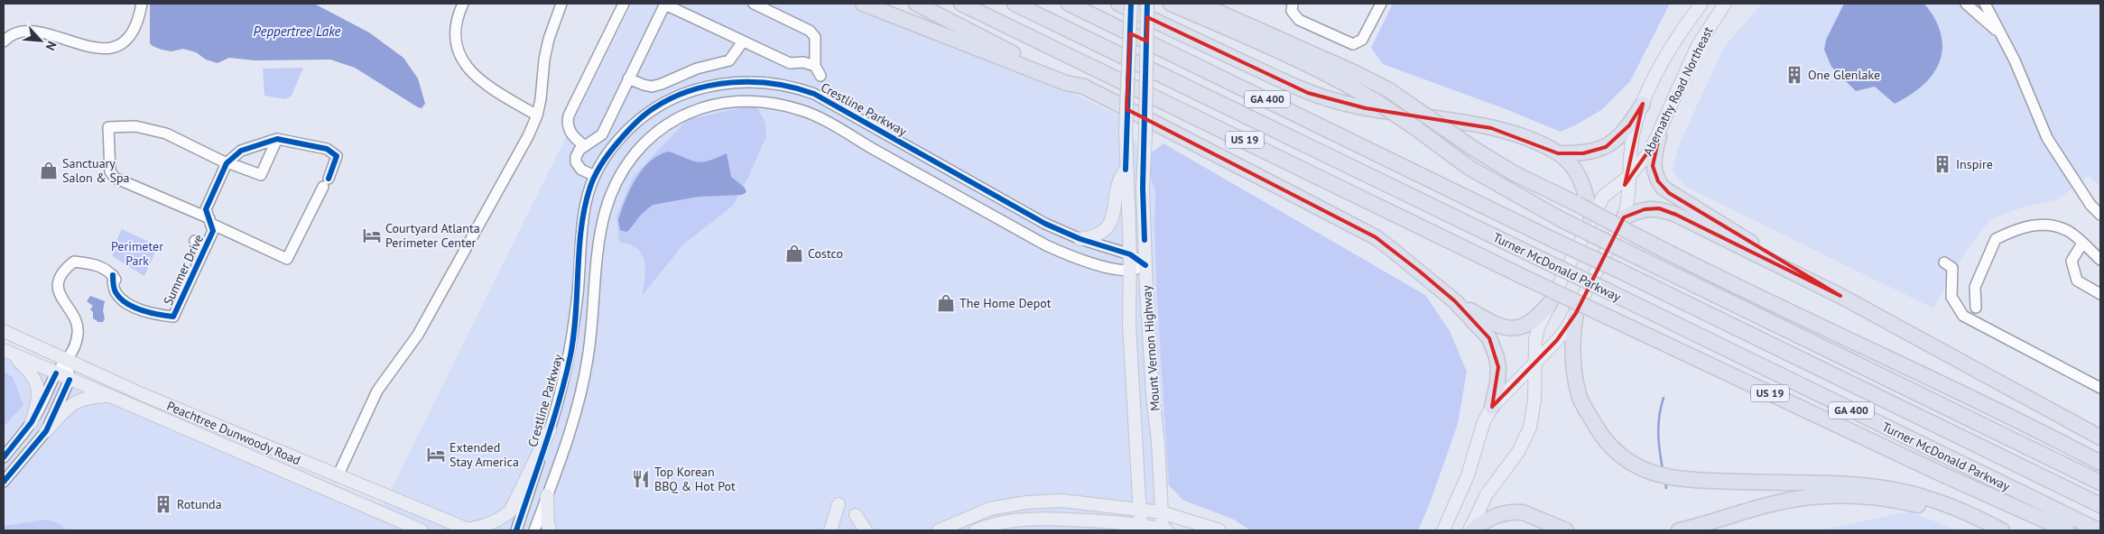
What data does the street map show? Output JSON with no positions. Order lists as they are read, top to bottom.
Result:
{
  "streets": {
    "highway": ["GA 400", "US 19", "Turner McDonald Parkway"],
    "main road": ["Abernathy Road Northeast", "Mount Vernon Highway", "Peachtree Dunwoody Road"],
    "street": ["Crestline Parkway", "Summer Drive"]
  },
  "crossings": [
    ["Crestline Parkway", "Mount Vernon Highway"],
    ["Summer Drive", "Peachtree Dunwoody Road"]
  ],
  "water": ["Peppertree Lake"],
  "parks": ["Perimeter Park"],
  "places": {
    "building": ["One Glenlake", "Inspire", "Rotunda"],
    "shop": ["Sanctuary Salon & Spa", "Costco", "The Home Depot"],
    "hotel": ["Courtyard Atlanta Perimeter Center", "Extended Stay America"],
    "restaurant": ["Top Korean BBQ & Hot Pot"]
  },
  "north": "bottom right"
}
